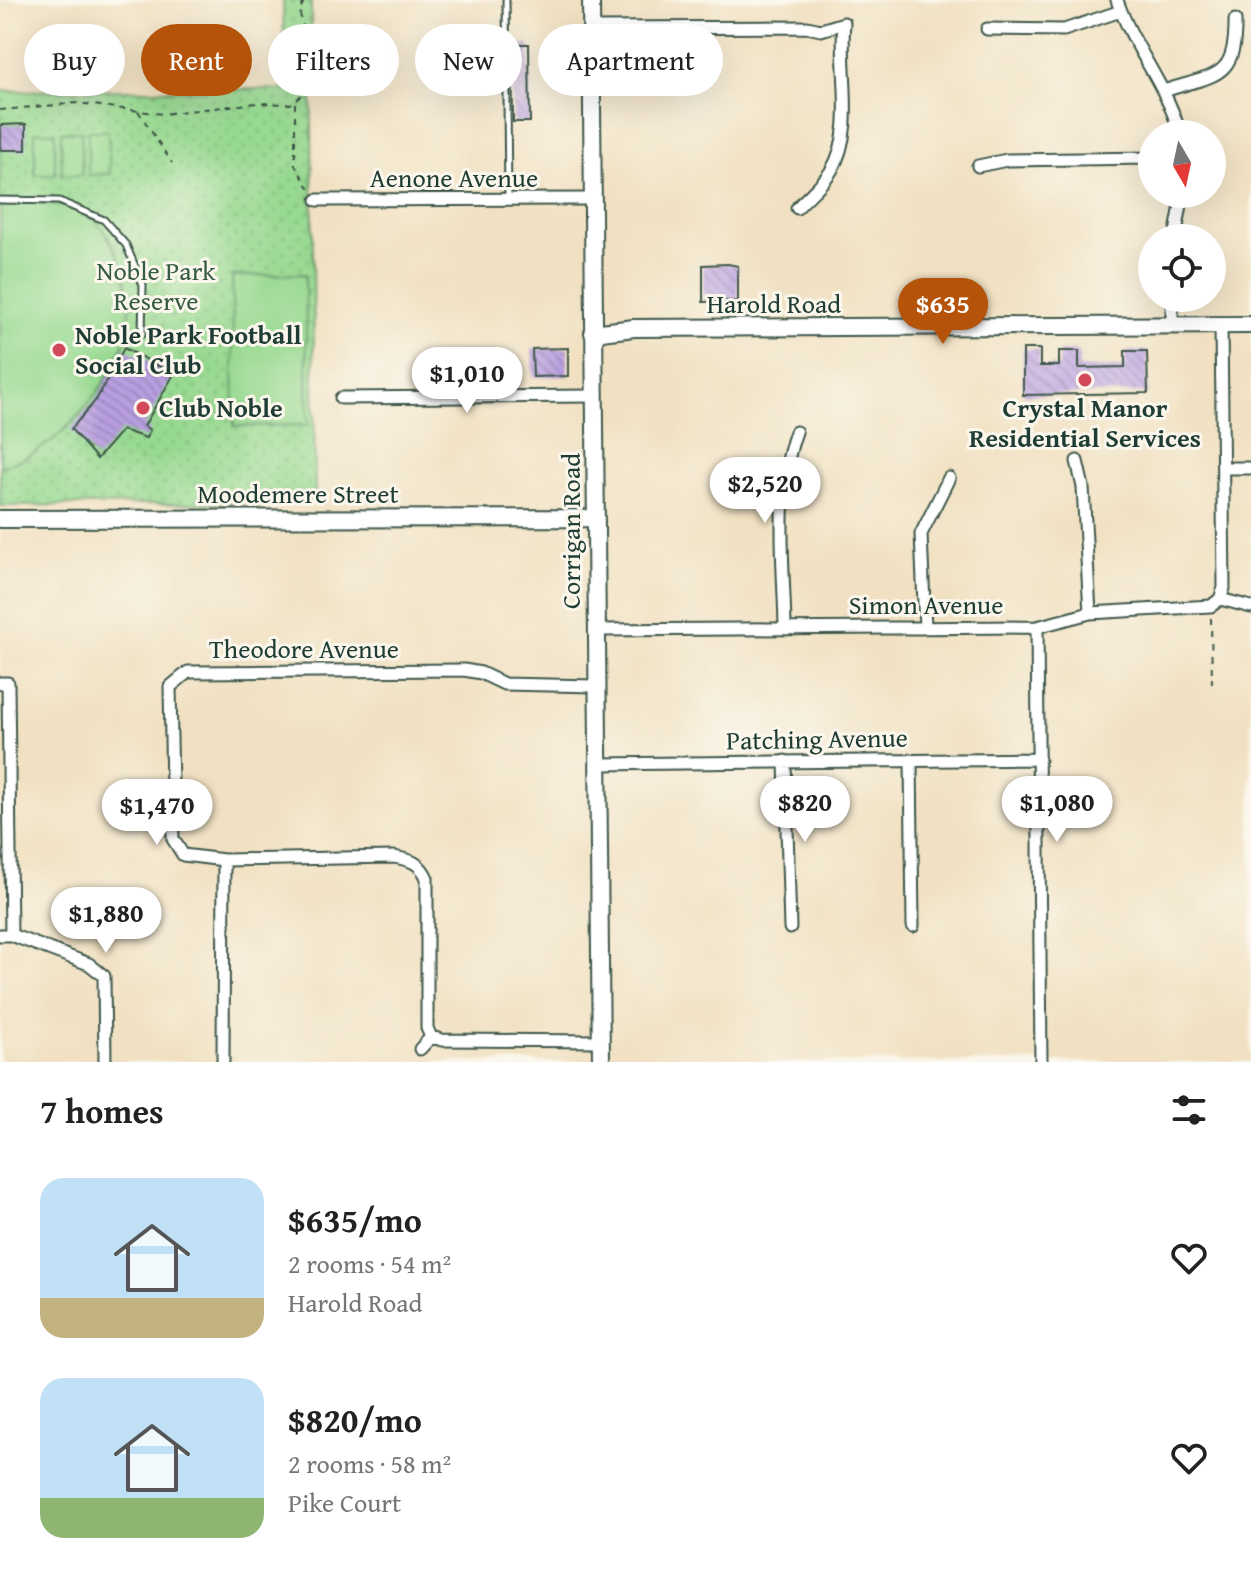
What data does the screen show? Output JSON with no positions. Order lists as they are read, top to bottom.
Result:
{
  "streets": {
    "street": [
      "Aenone Avenue",
      "Harold Road",
      "Moodemere Street",
      "Corrigan Road",
      "Simon Avenue",
      "Theodore Avenue",
      "Patching Avenue"
    ]
  },
  "crossings": [
    ["Aenone Avenue", "Corrigan Road"],
    ["Harold Road", "Corrigan Road"],
    ["Moodemere Street", "Corrigan Road"],
    ["Corrigan Road", "Simon Avenue"],
    ["Corrigan Road", "Theodore Avenue"],
    ["Corrigan Road", "Patching Avenue"]
  ],
  "parks": ["Noble Park Reserve"],
  "places": ["Noble Park Football Social Club", "Crystal Manor Residential Services", "Club Noble"],
  "north": "bottom",
  "page": {
    "chip": [
      "Buy",
      "Rent",
      "Filters",
      "New",
      "Apartment"
    ],
    "price": [
      "$635",
      "$1,010",
      "$2,520",
      "$820",
      "$1,080",
      "$1,470",
      "$1,880"
    ],
    "heading": "7 homes",
    "list": [
      {
        "name": "$635/mo",
        "note": "2 rooms · 54 m² · Harold Road"
      },
      {
        "name": "$820/mo",
        "note": "2 rooms · 58 m² · Pike Court"
      }
    ]
  }
}
